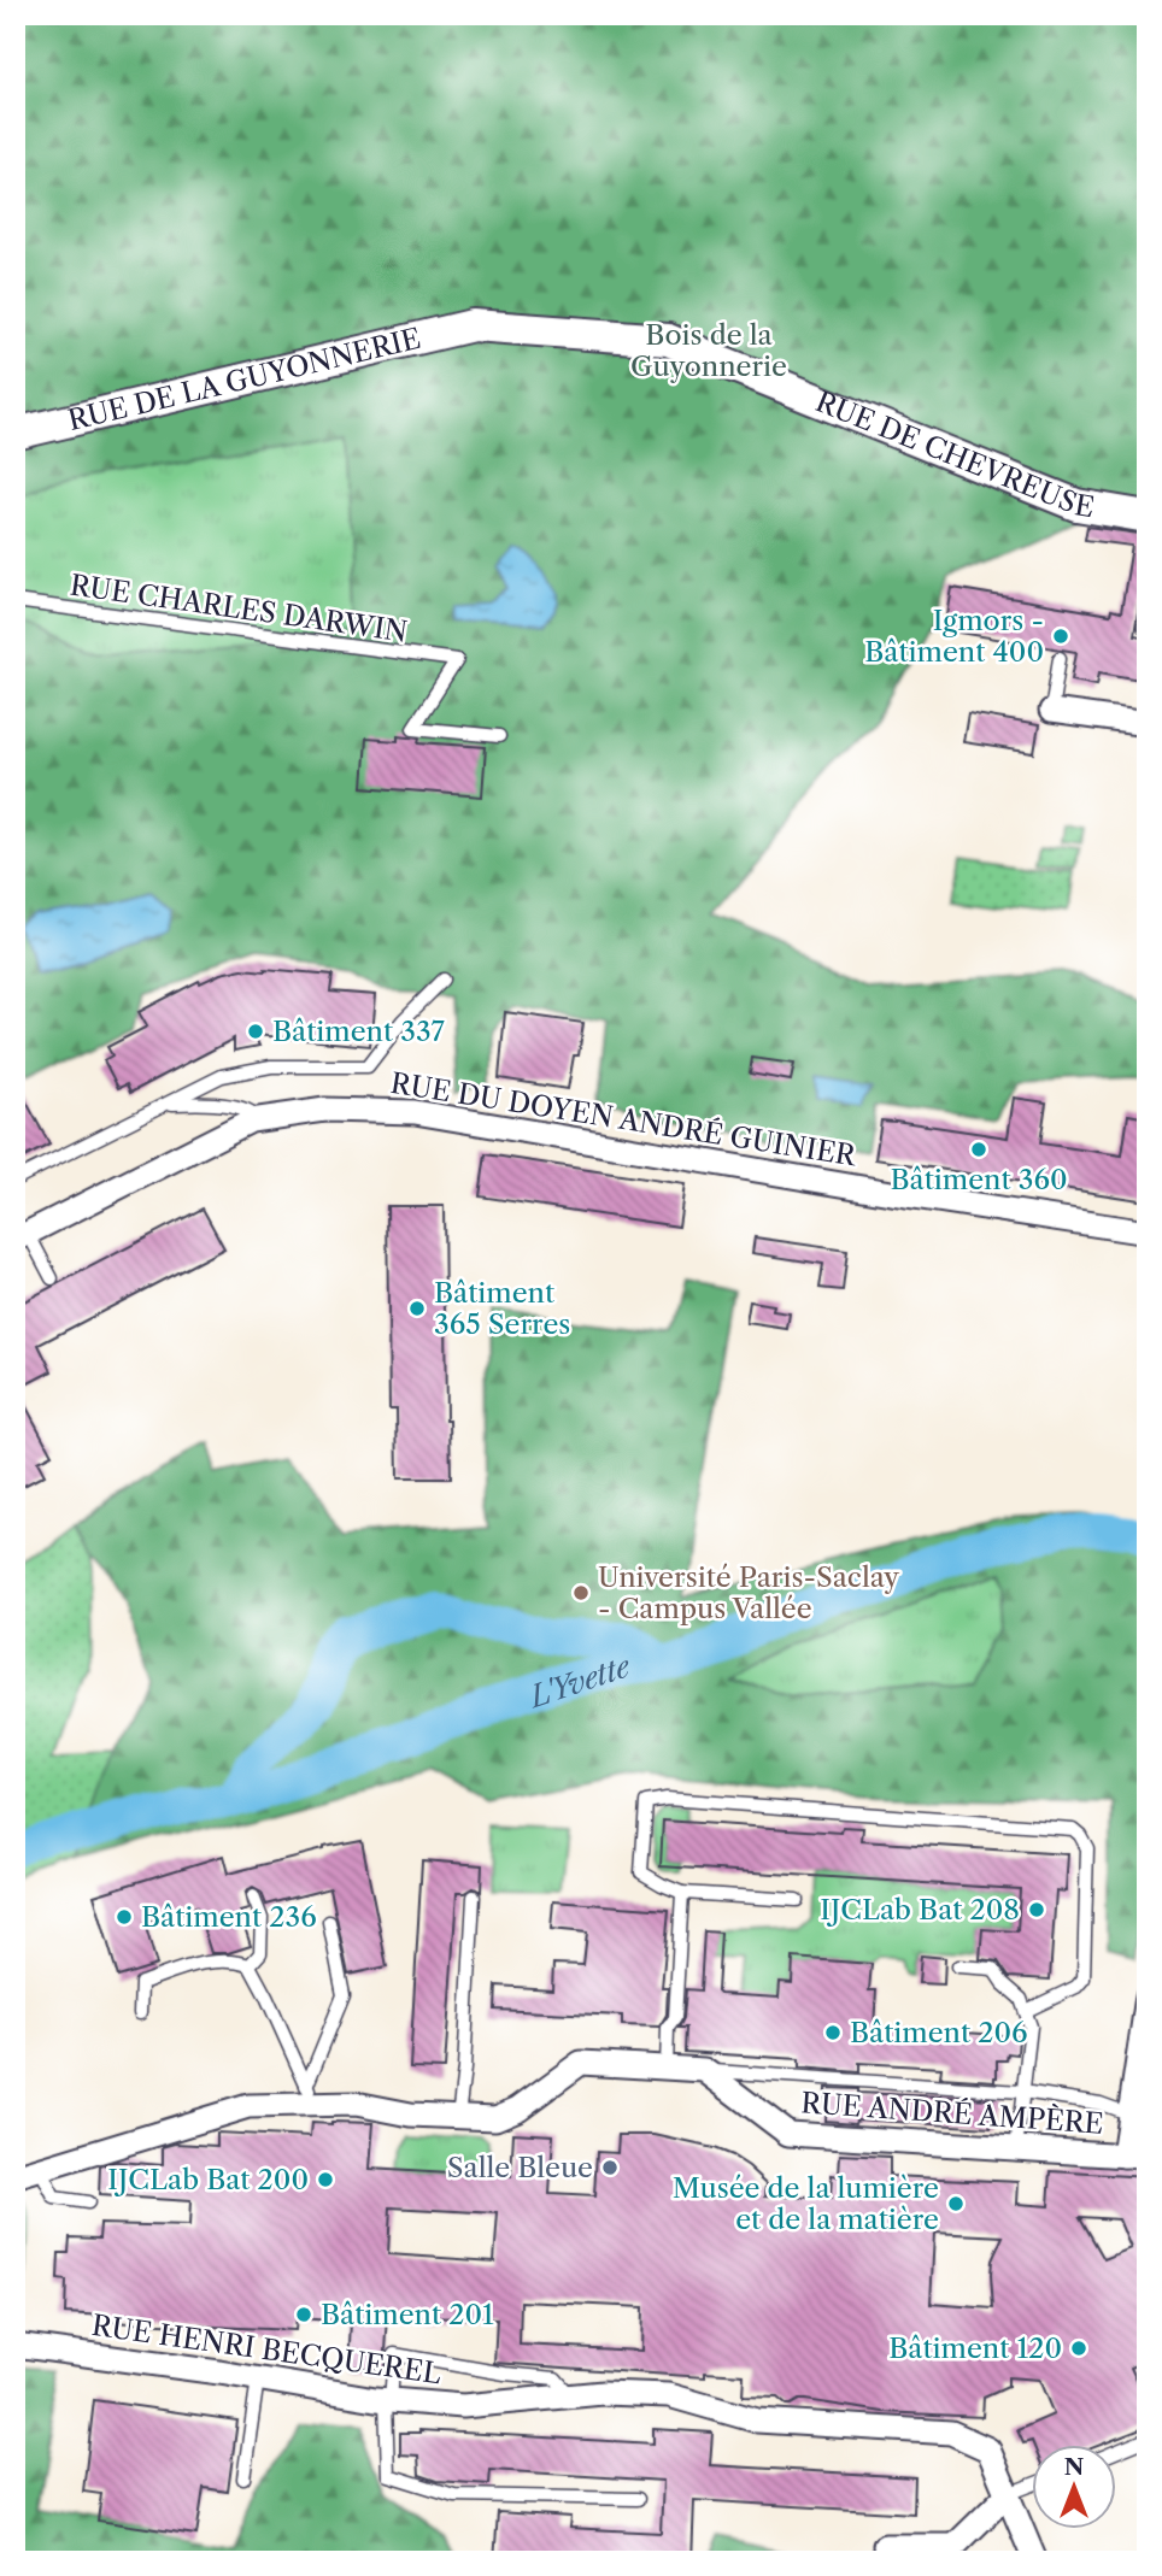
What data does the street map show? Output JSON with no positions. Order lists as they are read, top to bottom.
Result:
{
  "streets": {
    "street": [
      "RUE DE LA GUYONNERIE",
      "RUE DE CHEVREUSE",
      "RUE DU DOYEN ANDRÉ GUINIER",
      "RUE ANDRÉ AMPÈRE",
      "RUE HENRI BECQUEREL"
    ],
    "lane": ["RUE CHARLES DARWIN"]
  },
  "crossings": [
    ["RUE DE LA GUYONNERIE", "RUE DE CHEVREUSE"]
  ],
  "water": ["L'Yvette"],
  "parks": ["Bois de la Guyonnerie"],
  "places": [
    "Igmors - Bâtiment 400",
    "Bâtiment 337",
    "Bâtiment 360",
    "Bâtiment 365 Serres",
    "Université Paris-Saclay - Campus Vallée",
    "IJCLab Bat 208",
    "Bâtiment 236",
    "Bâtiment 206",
    "Salle Bleue",
    "IJCLab Bat 200",
    "Musée de la lumière et de la matière",
    "Bâtiment 201",
    "Bâtiment 120"
  ],
  "north": "top"
}
